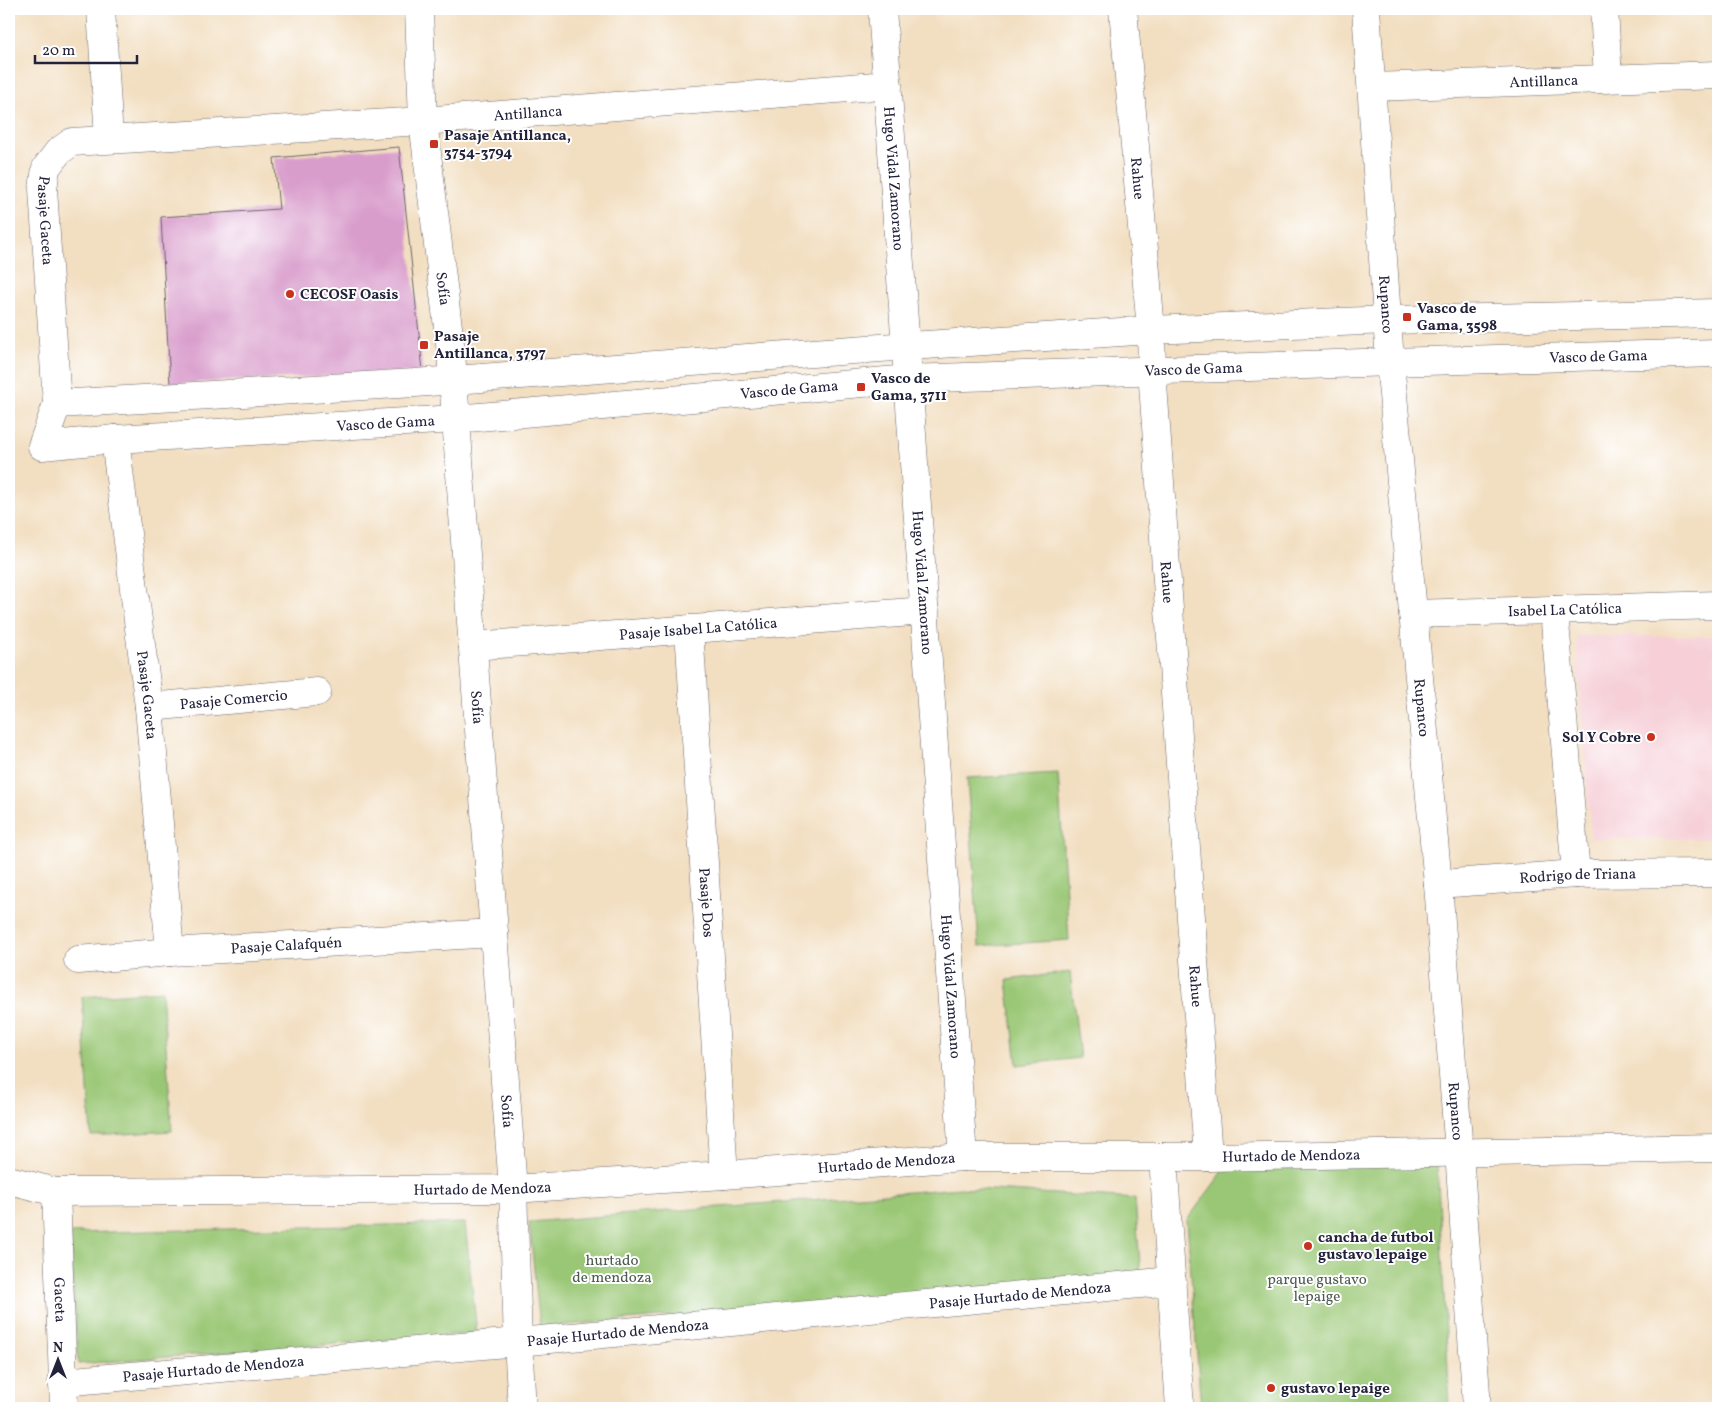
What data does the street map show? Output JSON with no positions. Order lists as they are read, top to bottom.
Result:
{
  "streets": {
    "street": [
      "Antillanca",
      "Hugo Vidal Zamorano",
      "Rahue",
      "Pasaje Gaceta",
      "Sofía",
      "Rupanco",
      "Vasco de Gama",
      "Isabel La Católica",
      "Pasaje Isabel La Católica",
      "Pasaje Comercio",
      "Rodrigo de Triana",
      "Pasaje Dos",
      "Pasaje Calafquén",
      "Hurtado de Mendoza",
      "Pasaje Hurtado de Mendoza",
      "Gaceta"
    ]
  },
  "crossings": [
    ["Antillanca", "Hugo Vidal Zamorano"],
    ["Antillanca", "Pasaje Gaceta"],
    ["Antillanca", "Sofía"],
    ["Antillanca", "Rupanco"],
    ["Hugo Vidal Zamorano", "Vasco de Gama"],
    ["Hugo Vidal Zamorano", "Pasaje Isabel La Católica"],
    ["Hugo Vidal Zamorano", "Hurtado de Mendoza"],
    ["Rahue", "Vasco de Gama"],
    ["Rahue", "Hurtado de Mendoza"],
    ["Pasaje Gaceta", "Vasco de Gama"],
    ["Pasaje Gaceta", "Pasaje Comercio"],
    ["Pasaje Gaceta", "Pasaje Calafquén"],
    ["Sofía", "Vasco de Gama"],
    ["Sofía", "Pasaje Isabel La Católica"],
    ["Sofía", "Pasaje Calafquén"],
    ["Sofía", "Hurtado de Mendoza"],
    ["Sofía", "Pasaje Hurtado de Mendoza"],
    ["Rupanco", "Vasco de Gama"],
    ["Rupanco", "Isabel La Católica"],
    ["Rupanco", "Rodrigo de Triana"],
    ["Rupanco", "Hurtado de Mendoza"],
    ["Pasaje Isabel La Católica", "Pasaje Dos"],
    ["Pasaje Dos", "Hurtado de Mendoza"],
    ["Hurtado de Mendoza", "Gaceta"],
    ["Pasaje Hurtado de Mendoza", "Gaceta"]
  ],
  "parks": ["hurtado de mendoza", "parque gustavo lepaige"],
  "places": {
    "transit": [
      "Pasaje Antillanca, 3754-3794",
      "Vasco de Gama, 3598",
      "Pasaje Antillanca, 3797",
      "Vasco de Gama, 3711"
    ],
    "other": [
      "CECOSF Oasis",
      "Sol Y Cobre",
      "cancha de futbol gustavo lepaige",
      "gustavo lepaige"
    ]
  },
  "scale_bar": "20 m",
  "north": "top"
}
